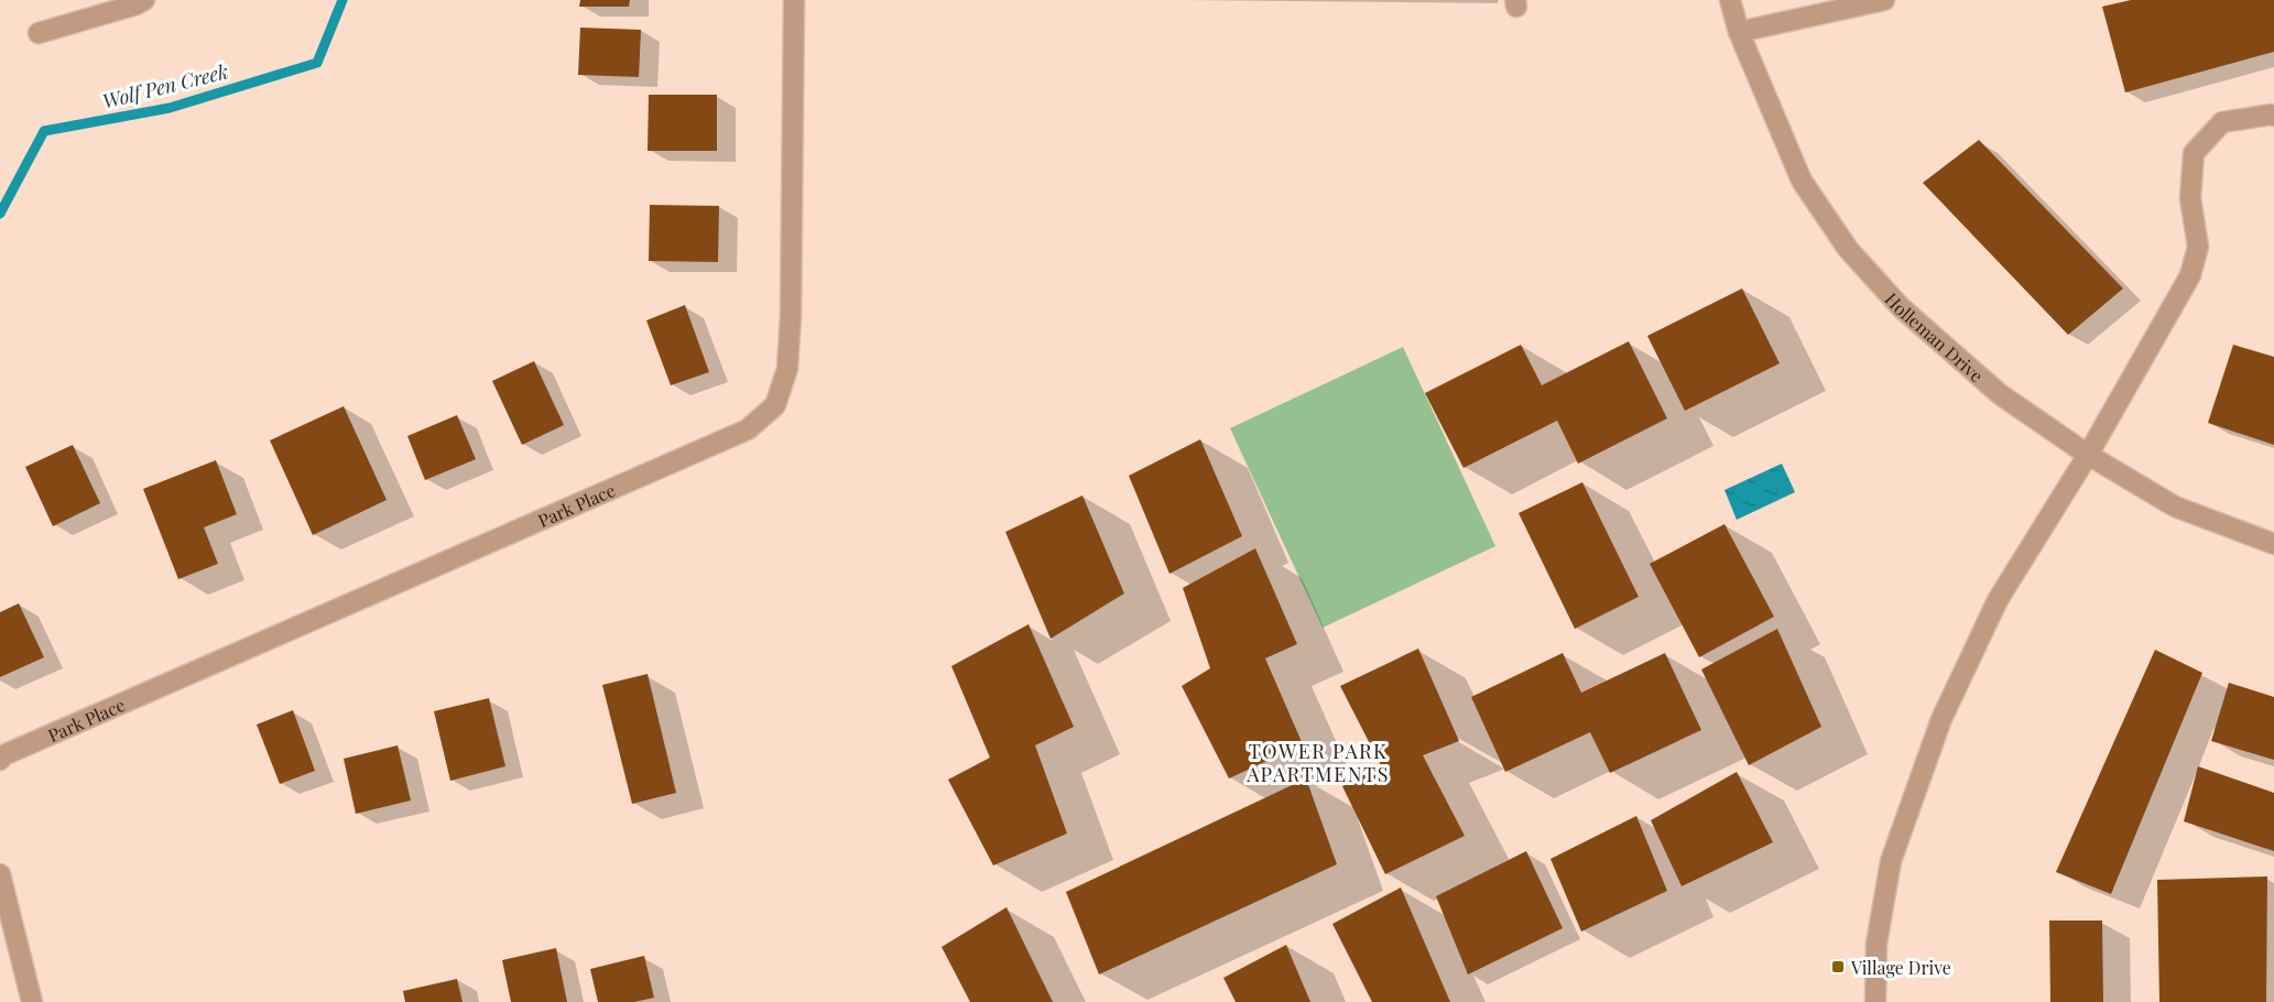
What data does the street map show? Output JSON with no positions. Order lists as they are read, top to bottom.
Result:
{
  "streets": {
    "street": ["Holleman Drive", "Park Place"]
  },
  "districts": ["TOWER PARK APARTMENTS"],
  "water": ["Wolf Pen Creek"],
  "places": {
    "transit": ["Village Drive"]
  }
}
